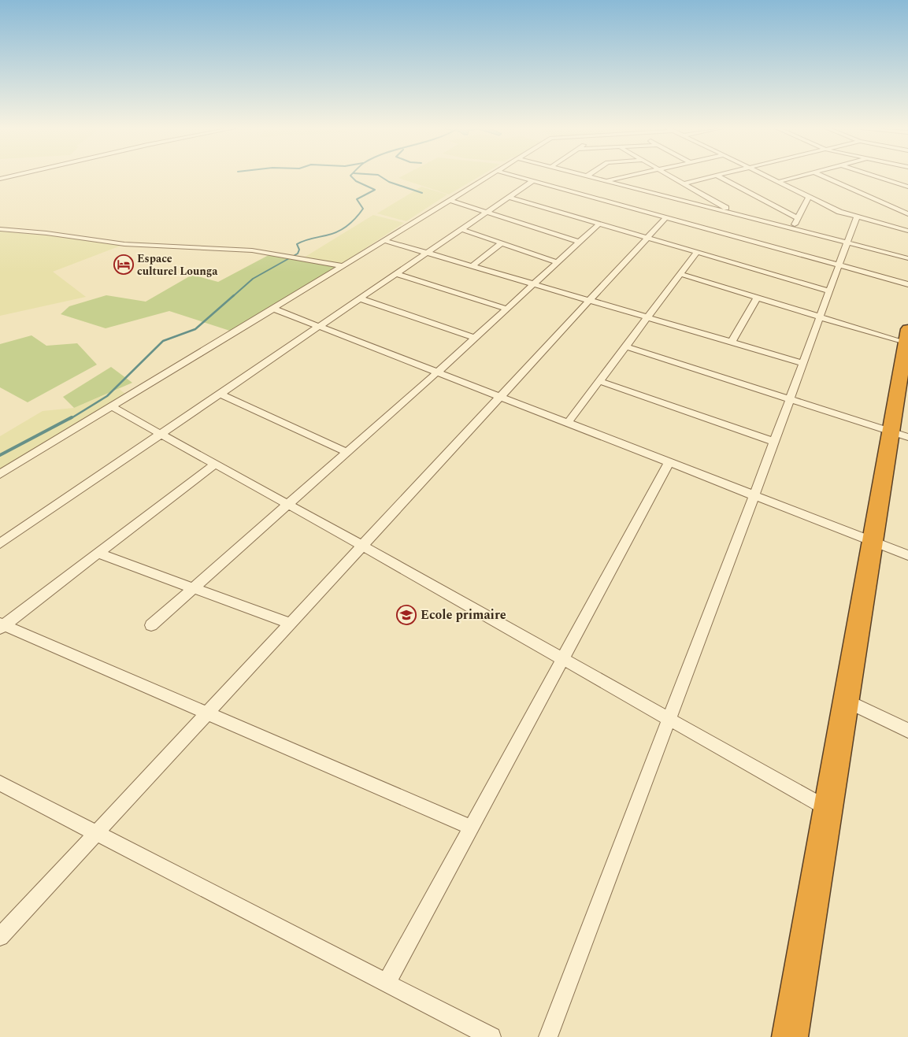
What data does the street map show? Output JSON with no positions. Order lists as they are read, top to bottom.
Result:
{
  "places": {
    "hotel": ["Espace culturel Lounga"],
    "school or university": ["Ecole primaire"]
  }
}
